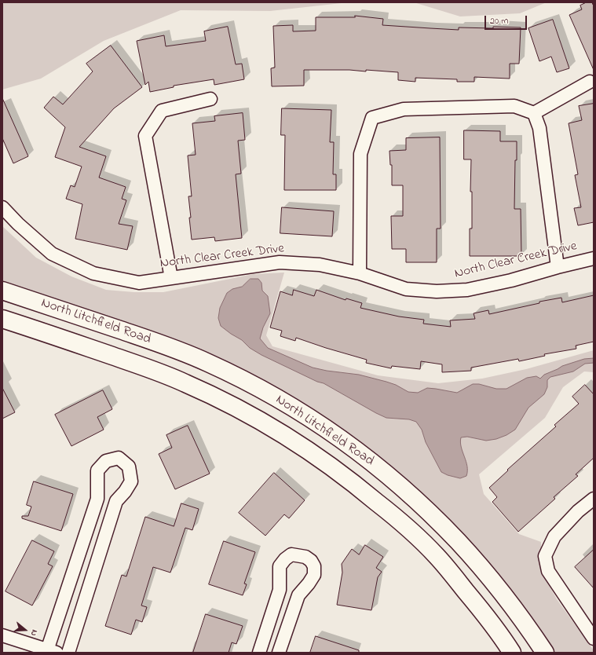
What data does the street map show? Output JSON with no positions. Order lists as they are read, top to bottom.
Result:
{
  "streets": {
    "main road": ["North Litchfield Road"],
    "street": ["North Clear Creek Drive"]
  },
  "scale_bar": "20 m",
  "north": "right"
}
